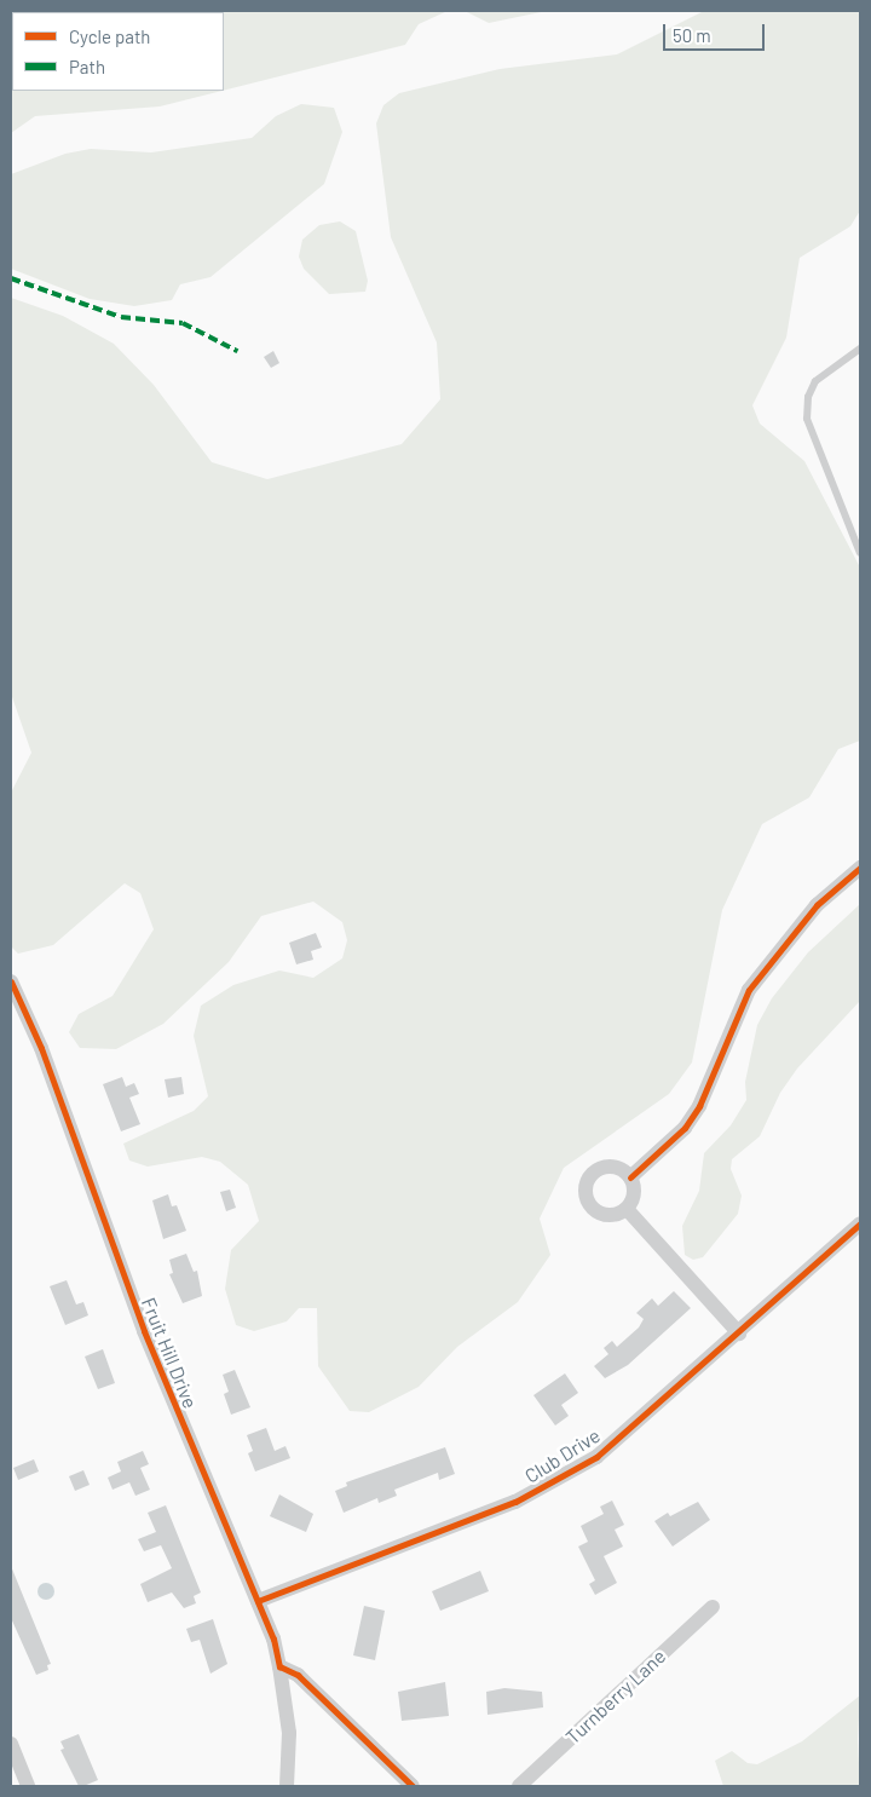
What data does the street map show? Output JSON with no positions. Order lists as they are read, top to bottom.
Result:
{
  "streets": {
    "street": ["Fruit Hill Drive", "Club Drive", "Turnberry Lane"]
  },
  "crossings": [
    ["Fruit Hill Drive", "Club Drive"]
  ],
  "legend": ["Cycle path", "Path"],
  "scale_bar": "50 m"
}
